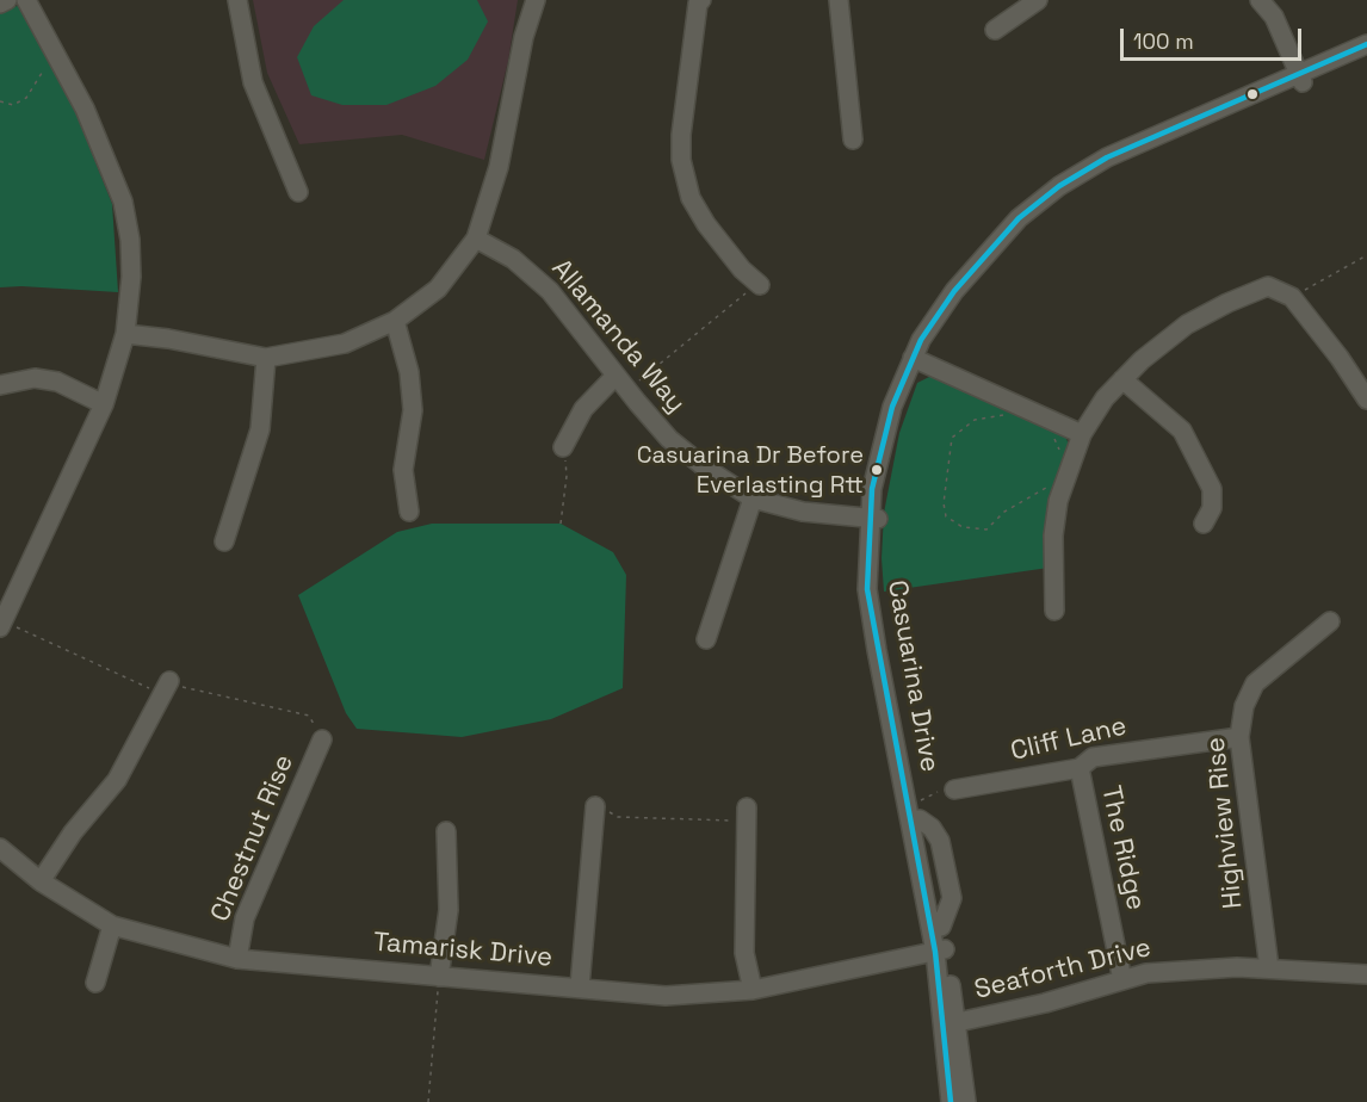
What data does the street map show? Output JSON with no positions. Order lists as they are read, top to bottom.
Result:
{
  "streets": {
    "street": [
      "Allamanda Way",
      "Casuarina Drive",
      "Cliff Lane",
      "Highview Rise",
      "Chestnut Rise",
      "The Ridge",
      "Tamarisk Drive",
      "Seaforth Drive"
    ]
  },
  "crossings": [
    ["Allamanda Way", "Casuarina Drive"],
    ["Casuarina Drive", "Tamarisk Drive"],
    ["Casuarina Drive", "Seaforth Drive"],
    ["Cliff Lane", "Highview Rise"],
    ["Cliff Lane", "The Ridge"],
    ["Highview Rise", "Seaforth Drive"],
    ["Chestnut Rise", "Tamarisk Drive"],
    ["The Ridge", "Seaforth Drive"]
  ],
  "places": ["Casuarina Dr Before Everlasting Rtt"],
  "scale_bar": "100 m"
}
